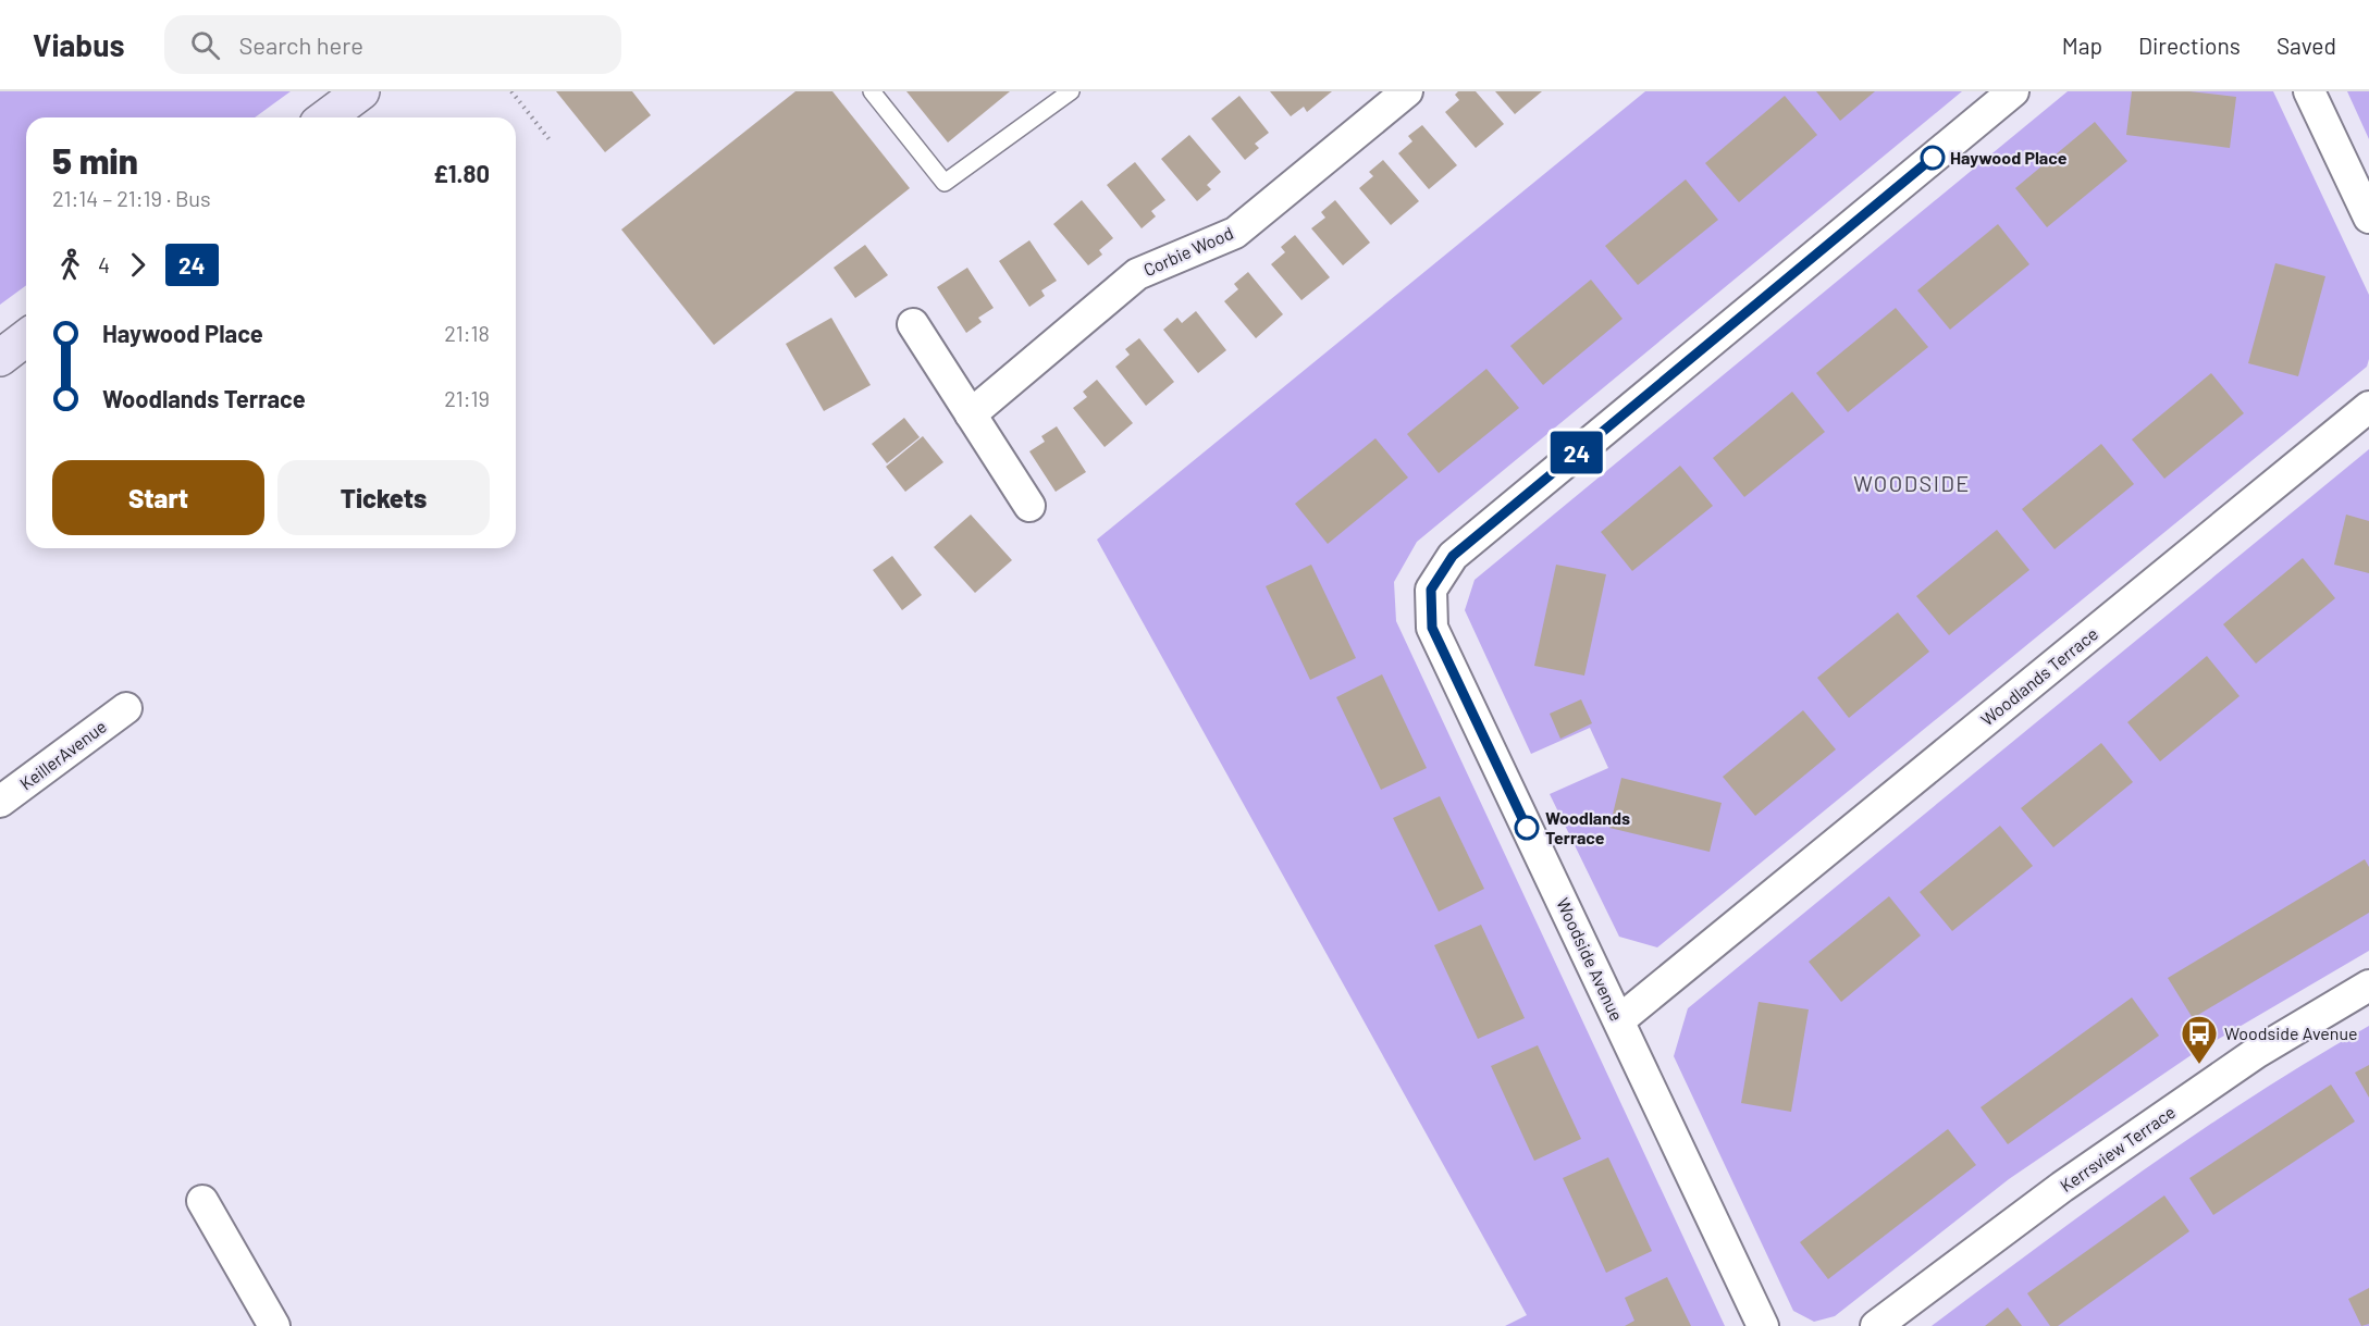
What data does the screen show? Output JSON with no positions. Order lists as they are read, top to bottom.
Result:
{
  "streets": {
    "street": [
      "Corbie Wood",
      "Woodlands Terrace",
      "KeillerAvenue",
      "Woodside Avenue",
      "Kerrsview Terrace"
    ]
  },
  "crossings": [
    ["Woodlands Terrace", "Woodside Avenue"]
  ],
  "districts": ["WOODSIDE"],
  "places": {
    "other": ["Haywood Place", "Woodlands Terrace"],
    "bus stop": ["Woodside Avenue"]
  },
  "lines": ["bus line 24"],
  "page": {
    "header": "Viabus",
    "search": "Search here",
    "nav": ["Map", "Directions", "Saved"],
    "on_map": "24",
    "heading": ["5 min", "21:14 – 21:19 · Bus", "£1.80"],
    "legs": ["4", "24"],
    "list": [
      {
        "name": "Haywood Place",
        "value": "21:18"
      },
      {
        "name": "Woodlands Terrace",
        "value": "21:19"
      }
    ],
    "buttons": ["Start", "Tickets"]
  }
}
